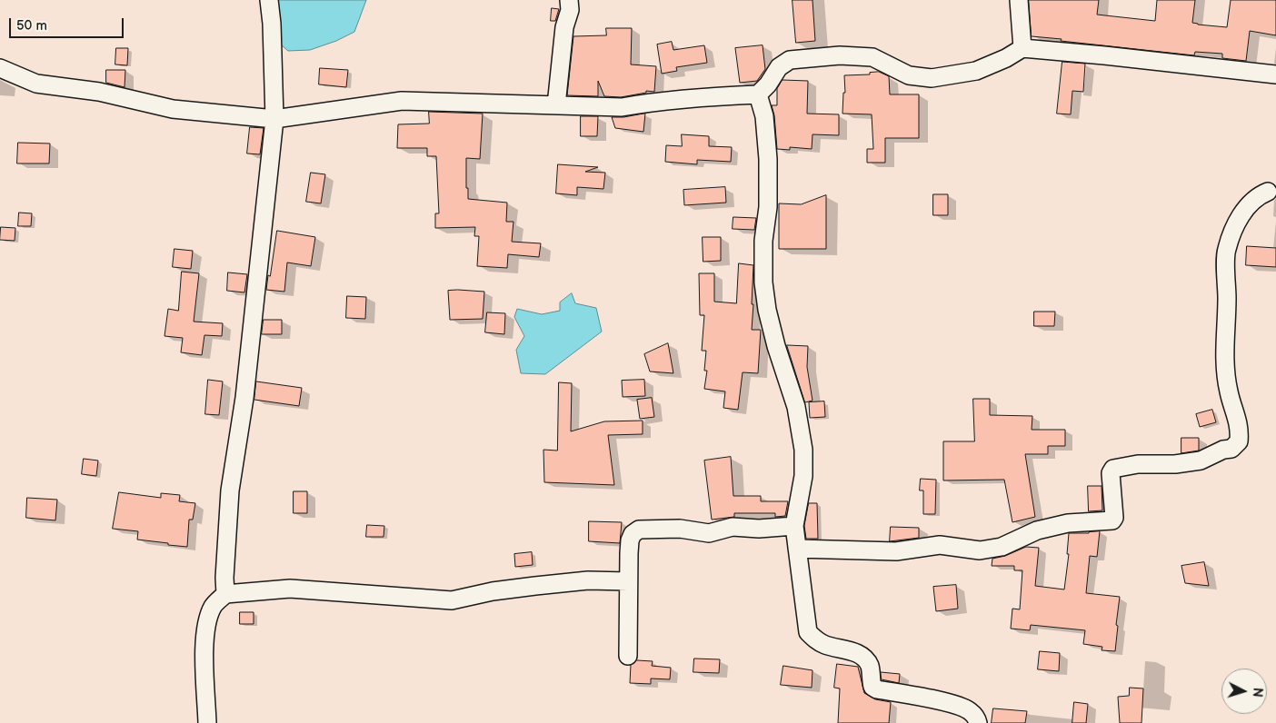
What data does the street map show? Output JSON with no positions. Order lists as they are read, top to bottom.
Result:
{
  "scale_bar": "50 m",
  "north": "right"
}
